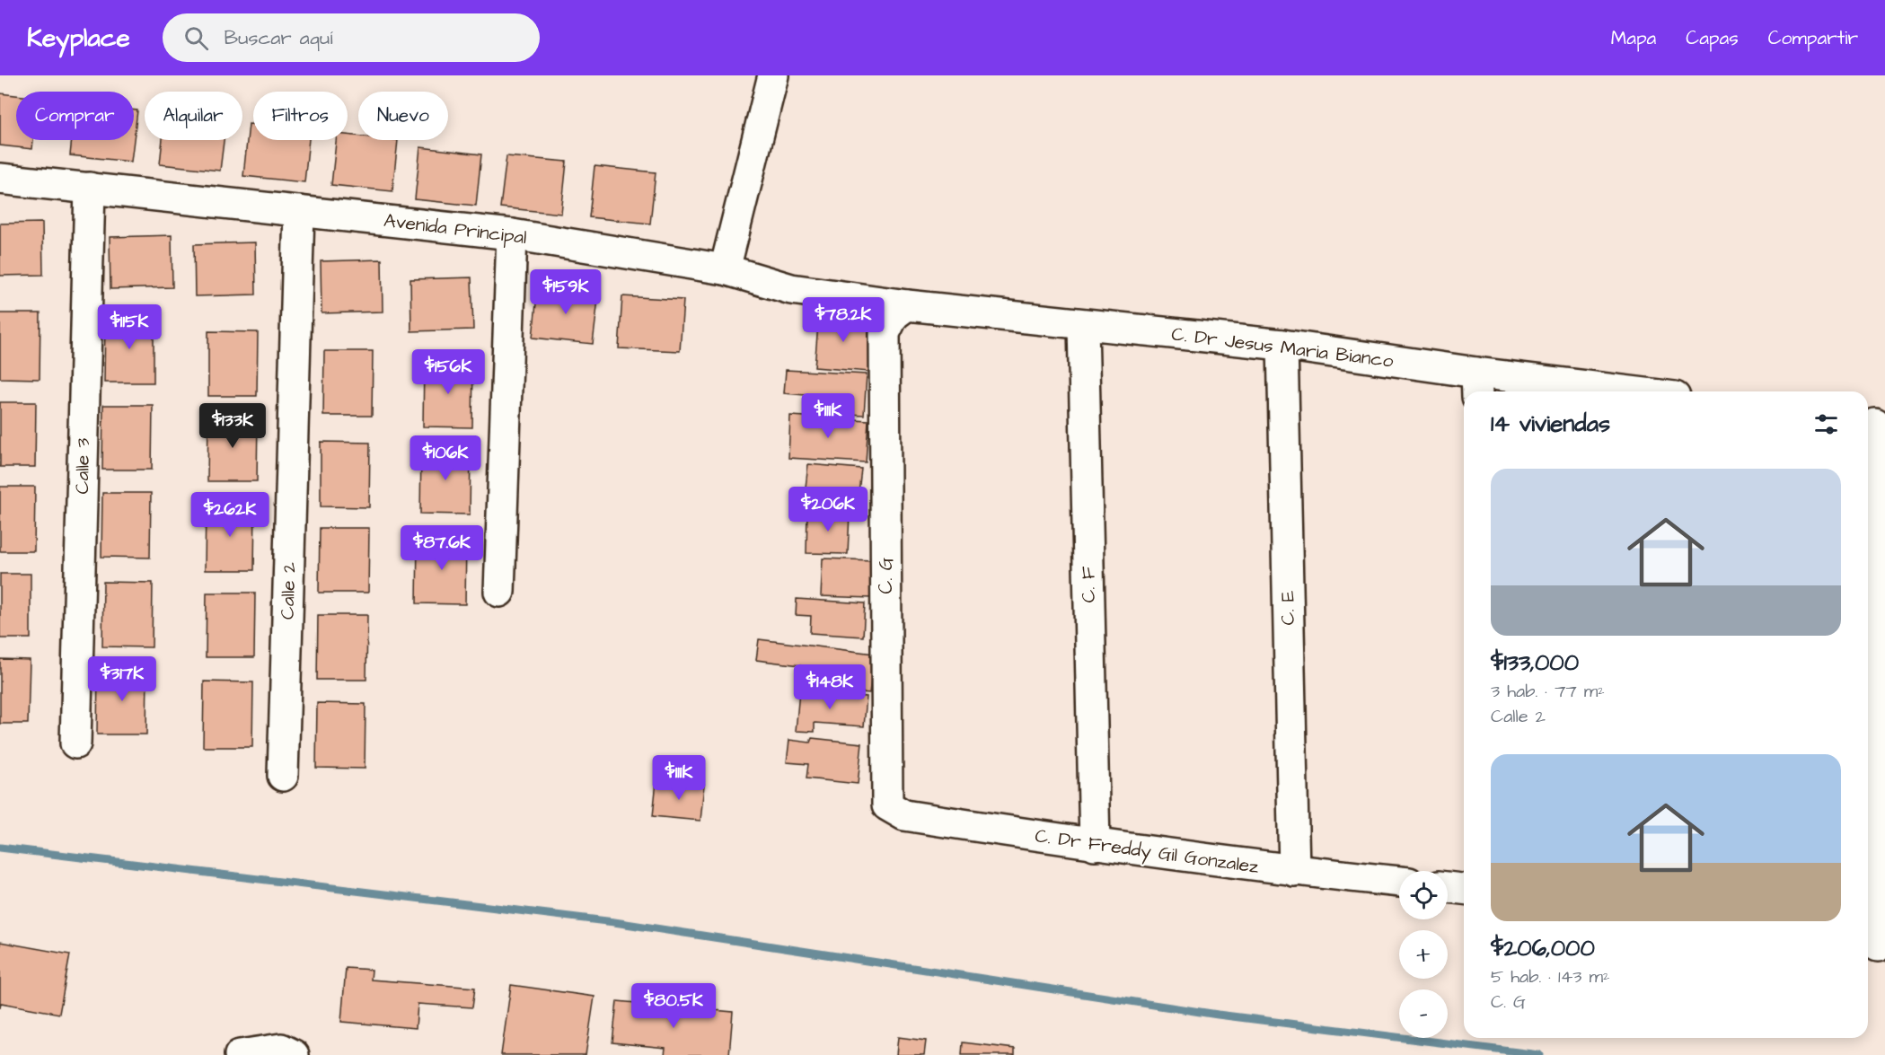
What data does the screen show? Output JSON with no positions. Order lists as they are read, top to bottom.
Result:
{
  "streets": {
    "street": [
      "Avenida Principal",
      "C. Dr Jesus Maria Bianco",
      "Calle 3",
      "C. G",
      "C. F",
      "Calle 2",
      "C. E",
      "C. Dr Freddy Gil Gonzalez"
    ]
  },
  "crossings": [
    ["Avenida Principal", "C. Dr Jesus Maria Bianco"],
    ["Avenida Principal", "Calle 3"],
    ["Avenida Principal", "C. G"],
    ["Avenida Principal", "Calle 2"],
    ["C. Dr Jesus Maria Bianco", "C. G"],
    ["C. Dr Jesus Maria Bianco", "C. F"],
    ["C. Dr Jesus Maria Bianco", "C. E"],
    ["C. G", "C. Dr Freddy Gil Gonzalez"],
    ["C. F", "C. Dr Freddy Gil Gonzalez"],
    ["C. E", "C. Dr Freddy Gil Gonzalez"]
  ],
  "page": {
    "header": "Keyplace",
    "search": "Buscar aquí",
    "nav": ["Mapa", "Capas", "Compartir"],
    "chip": [
      "Comprar",
      "Alquilar",
      "Filtros",
      "Nuevo"
    ],
    "price": [
      "$159K",
      "$78.2K",
      "$115K",
      "$156K",
      "$111K",
      "$133K",
      "$106K",
      "$206K",
      "$262K",
      "$87.6K",
      "$317K",
      "$148K",
      "$111K",
      "$80.5K"
    ],
    "heading": "14 viviendas",
    "list": [
      {
        "name": "$133,000",
        "note": "3 hab. · 77 m² · Calle 2"
      },
      {
        "name": "$206,000",
        "note": "5 hab. · 143 m² · C. G"
      }
    ],
    "map_buttons": ["+", "−"]
  }
}
